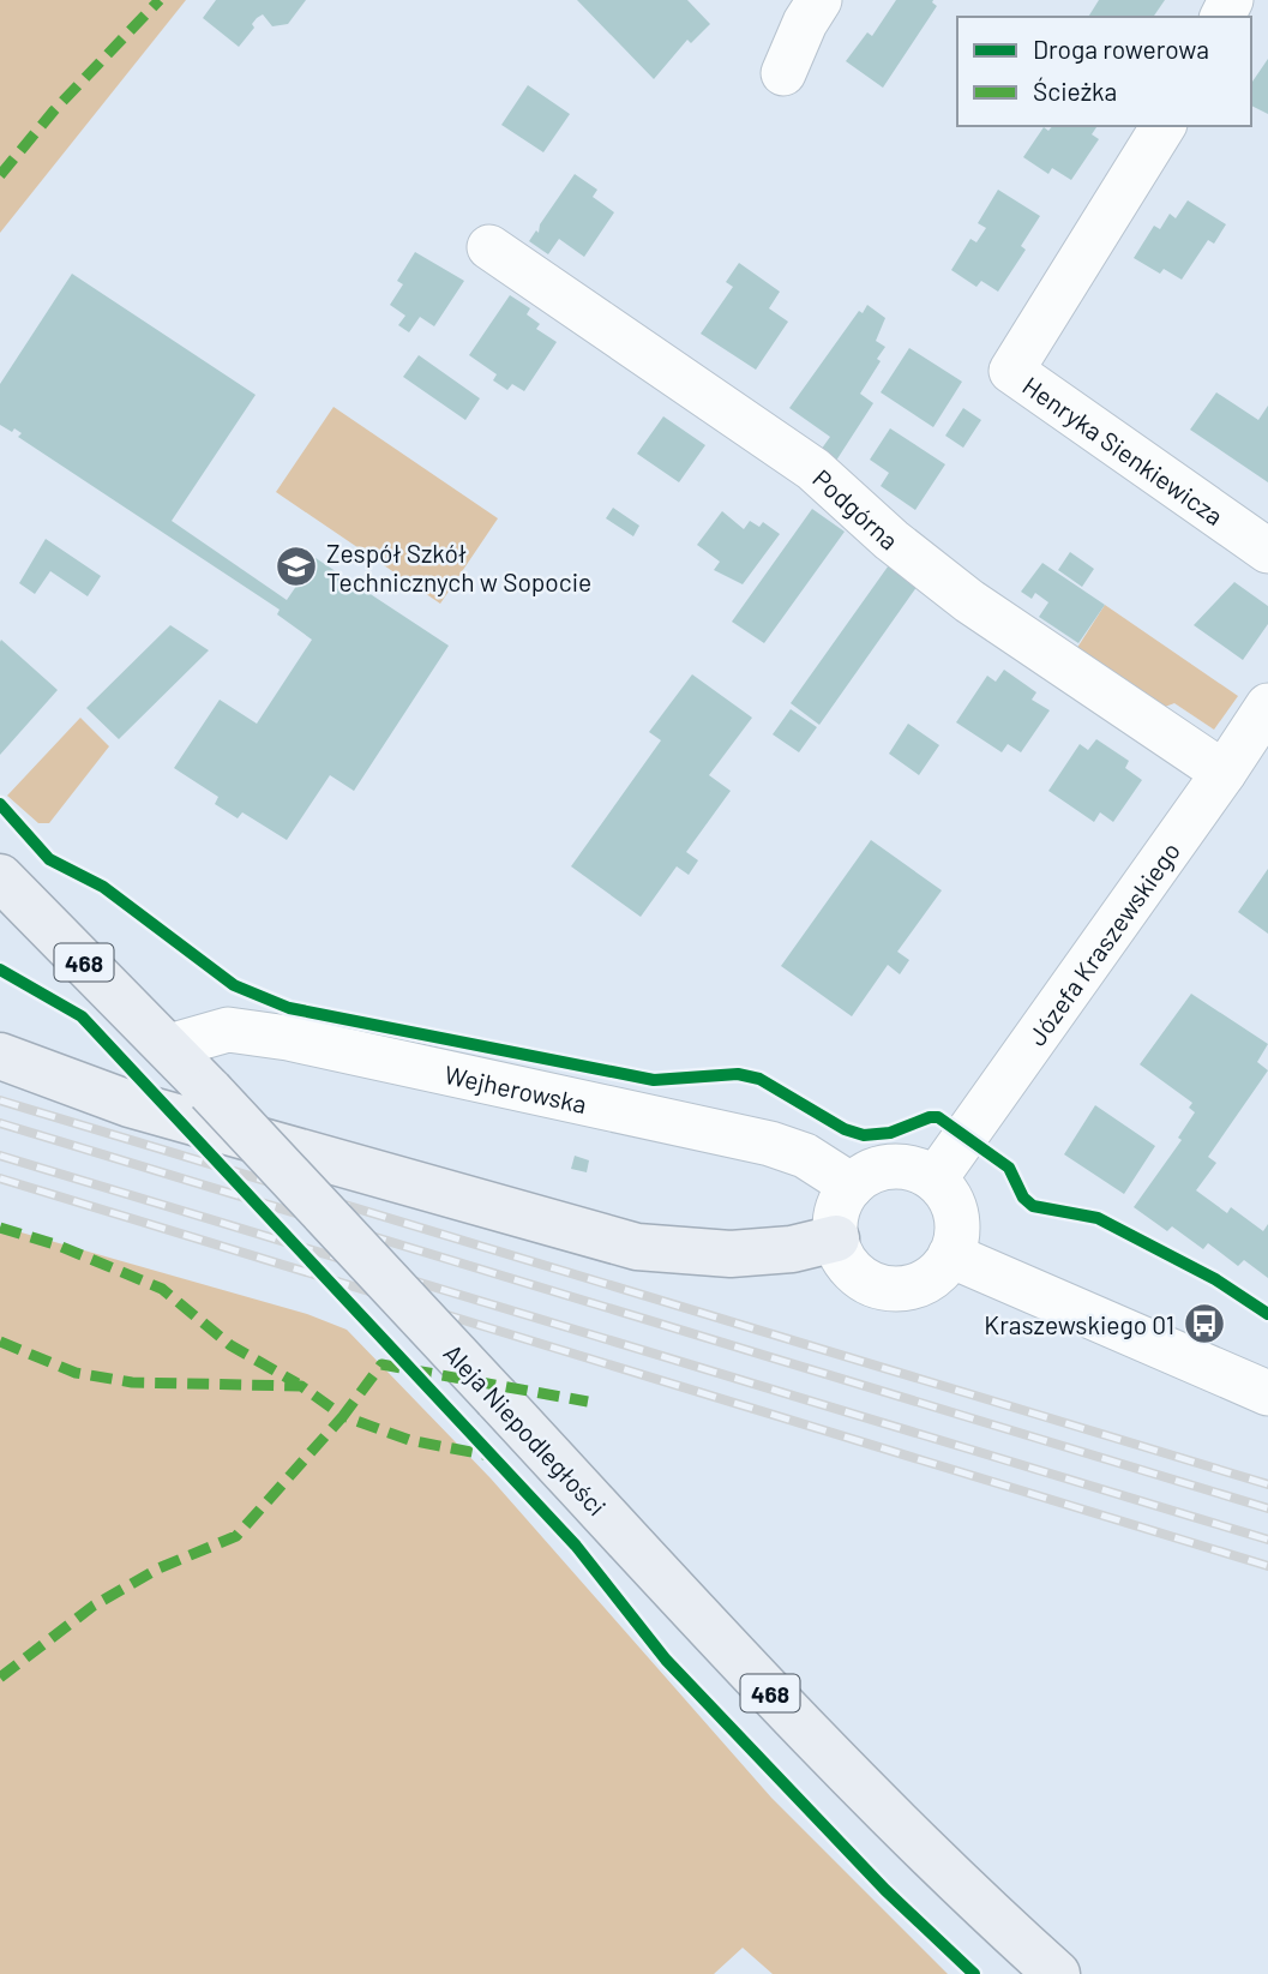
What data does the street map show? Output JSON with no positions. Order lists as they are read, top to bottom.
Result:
{
  "streets": {
    "main road": ["468", "Aleja Niepodległości"],
    "street": [
      "Henryka Sienkiewicza",
      "Podgórna",
      "Józefa Kraszewskiego",
      "Wejherowska"
    ]
  },
  "crossings": [
    ["Podgórna", "Józefa Kraszewskiego"],
    ["Józefa Kraszewskiego", "Wejherowska"],
    ["Wejherowska", "Aleja Niepodległości"]
  ],
  "places": {
    "school or university": ["Zespół Szkół Technicznych w Sopocie"],
    "bus stop": ["Kraszewskiego 01"]
  },
  "legend": ["Droga rowerowa", "Ścieżka"]
}
